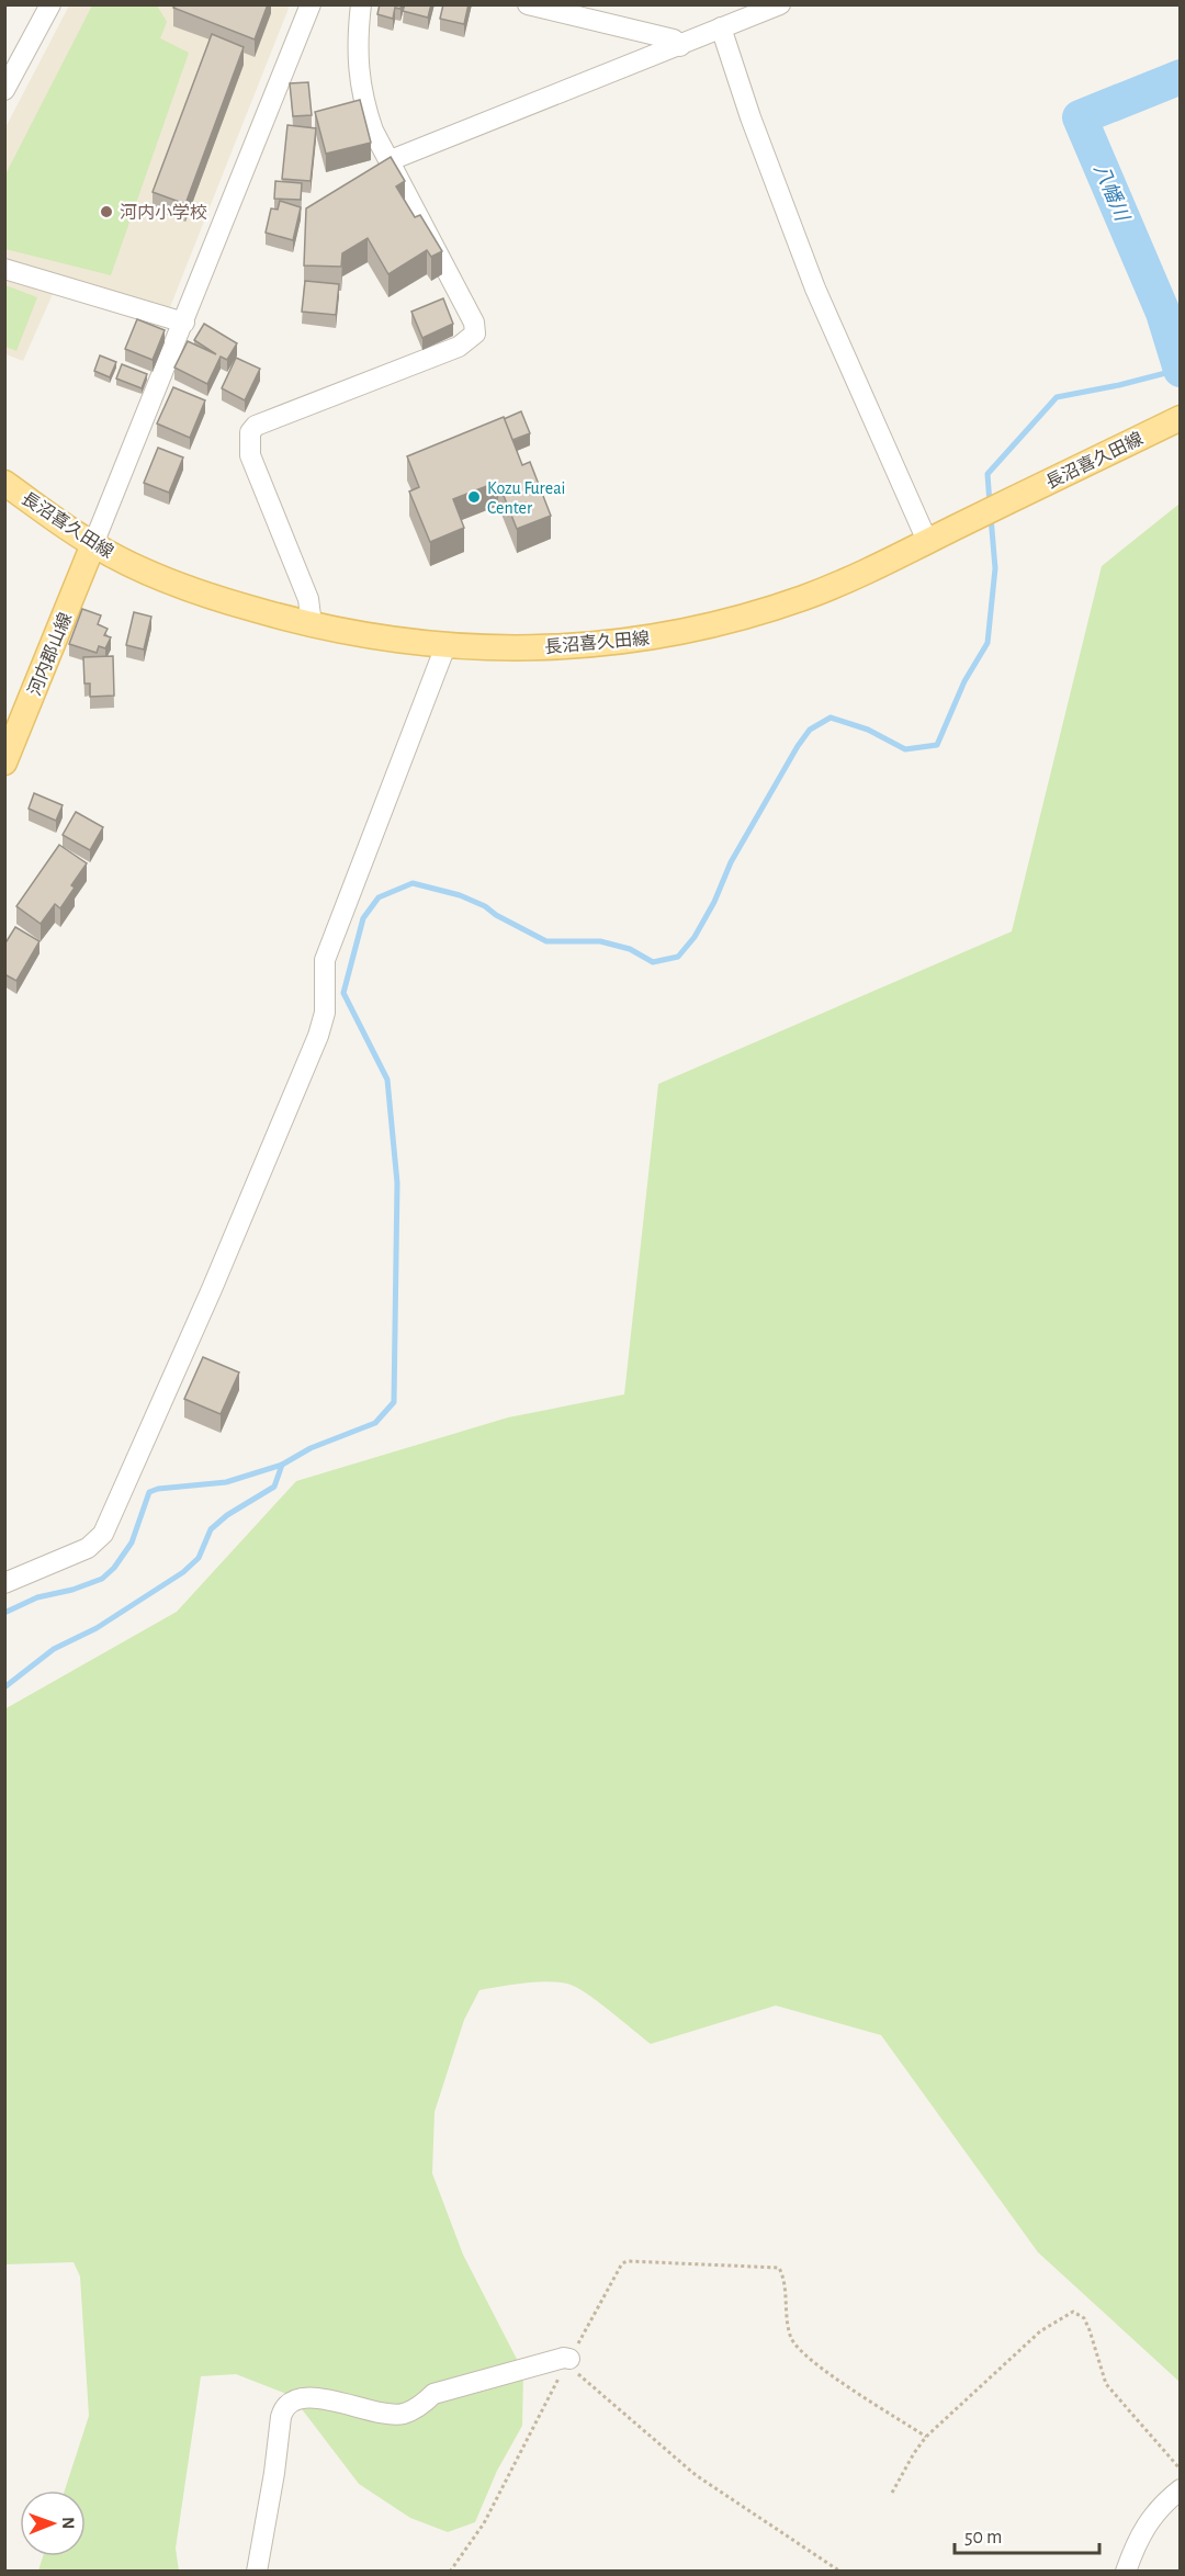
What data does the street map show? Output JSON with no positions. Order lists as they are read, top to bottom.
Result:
{
  "streets": {
    "main road": ["長沼喜久田線", "河内郡山線"]
  },
  "crossings": [
    ["長沼喜久田線", "河内郡山線"]
  ],
  "water": ["八幡川"],
  "places": ["河内小学校", "Kozu Fureai Center"],
  "scale_bar": "50 m",
  "north": "right"
}
